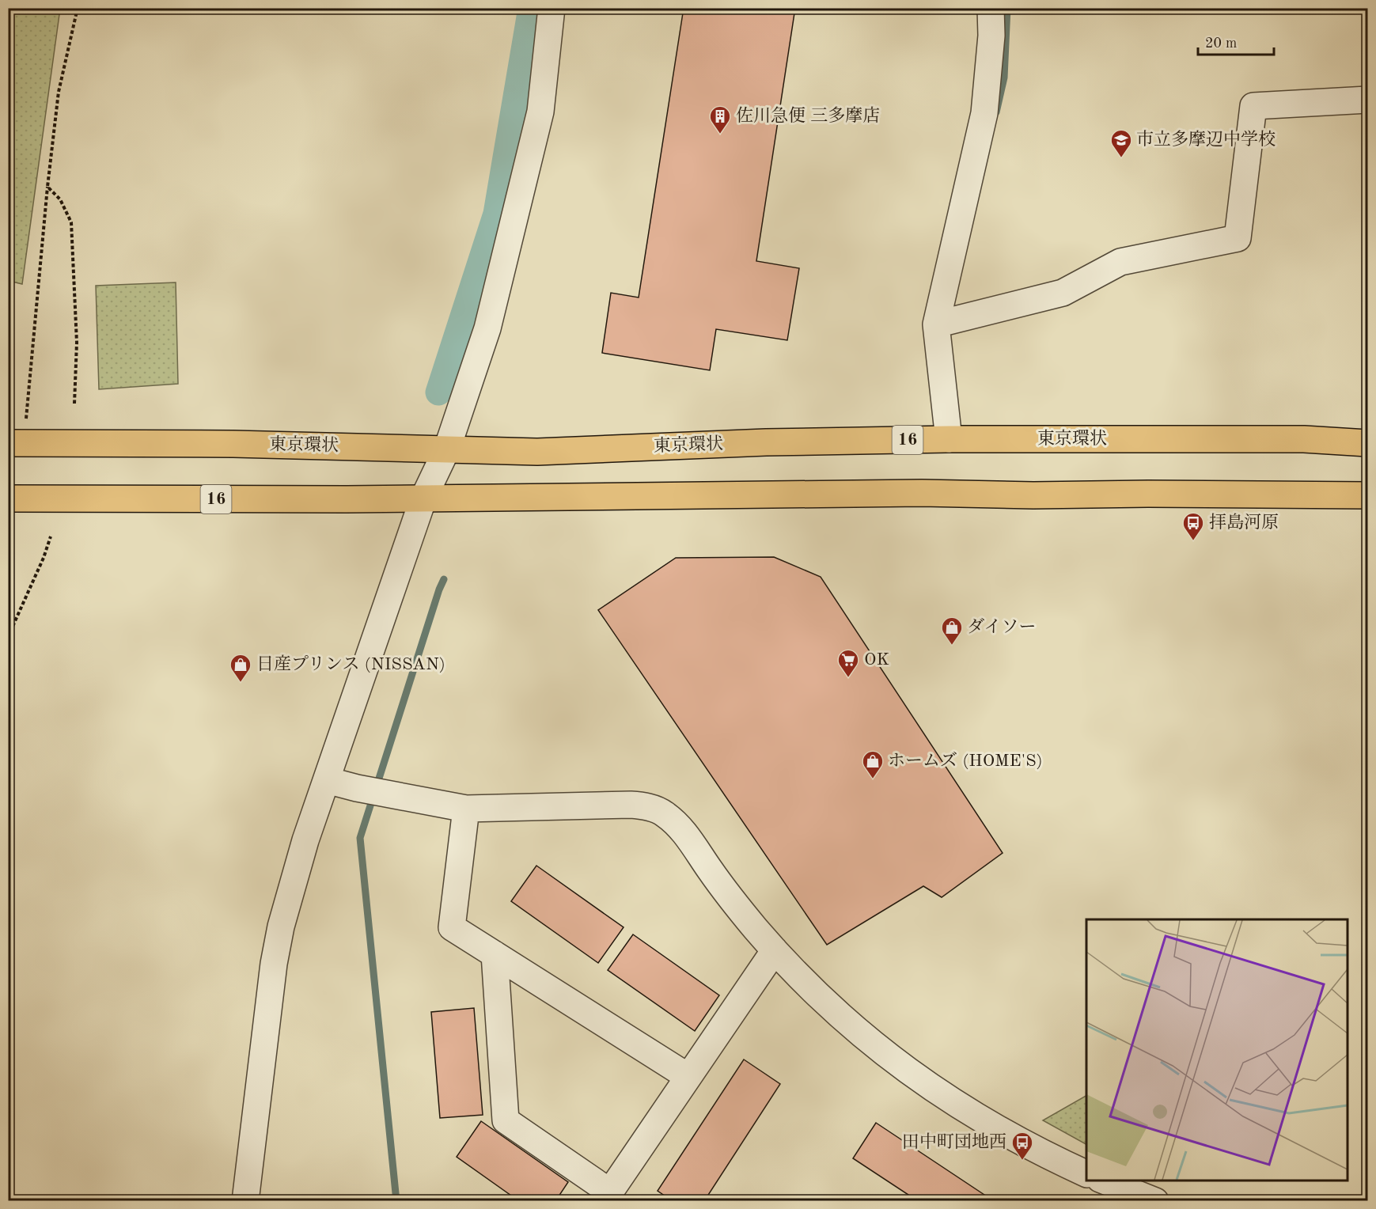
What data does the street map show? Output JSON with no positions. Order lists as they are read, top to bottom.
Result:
{
  "streets": {
    "highway": ["東京環状", "16"]
  },
  "places": {
    "building": ["佐川急便 三多摩店"],
    "school or university": ["市立多摩辺中学校"],
    "bus stop": ["拝島河原", "田中町団地西"],
    "shop": ["ダイソー", "日産プリンス (NISSAN)", "ホームズ (HOME'S)"],
    "supermarket": ["OK"]
  },
  "scale_bar": "20 m"
}
